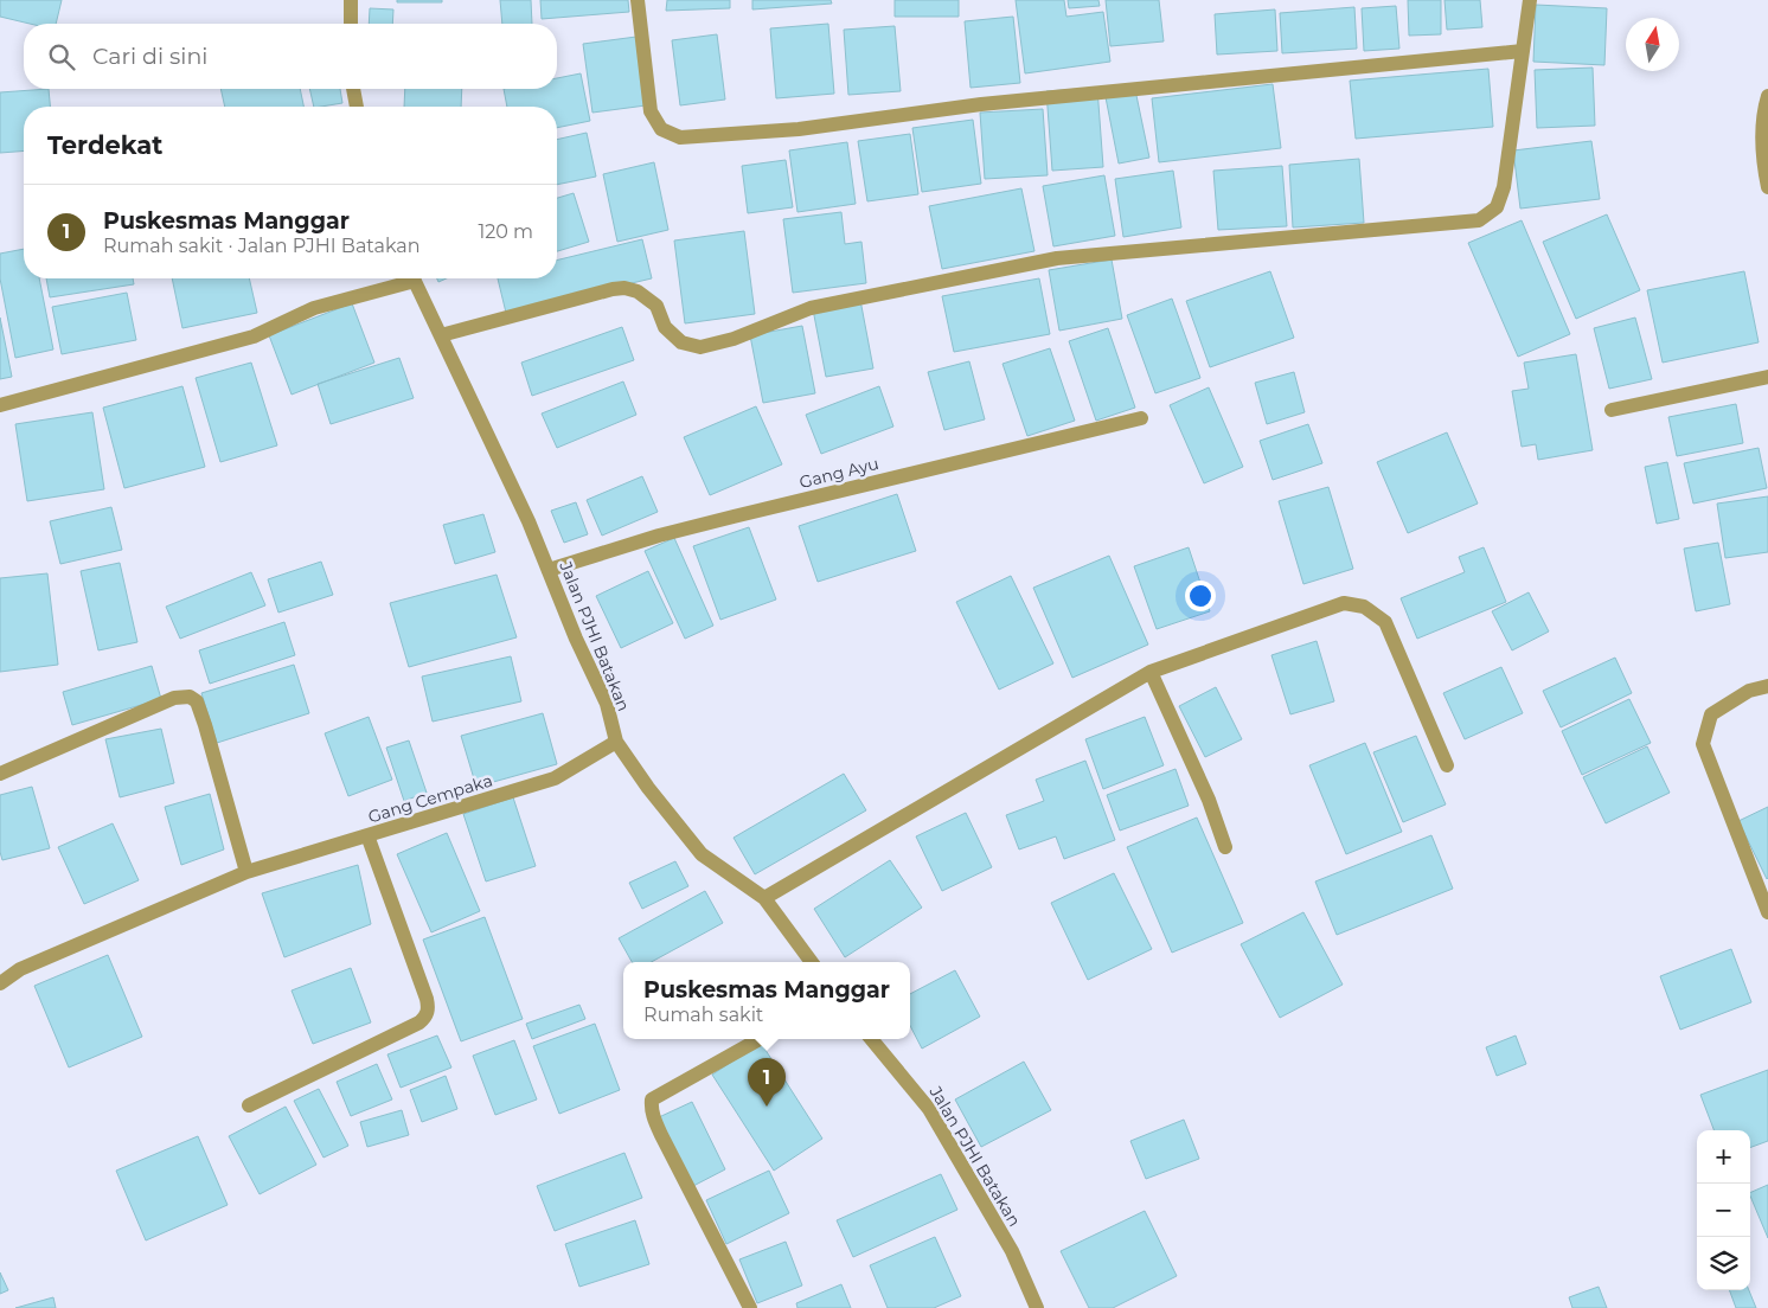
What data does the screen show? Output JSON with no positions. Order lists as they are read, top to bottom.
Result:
{
  "streets": {
    "street": ["Gang Ayu", "Jalan PJHI Batakan", "Gang Cempaka"]
  },
  "crossings": [
    ["Gang Ayu", "Jalan PJHI Batakan"],
    ["Jalan PJHI Batakan", "Gang Cempaka"]
  ],
  "north": "top",
  "page": {
    "search": "Cari di sini",
    "heading": "Terdekat",
    "list": [
      {
        "mark": "1",
        "name": "Puskesmas Manggar",
        "note": "Rumah sakit · Jalan PJHI Batakan",
        "value": "120 m"
      }
    ],
    "popup": ["Puskesmas Manggar", "Rumah sakit"],
    "pins": "1",
    "map_buttons": ["+", "−"]
  }
}
